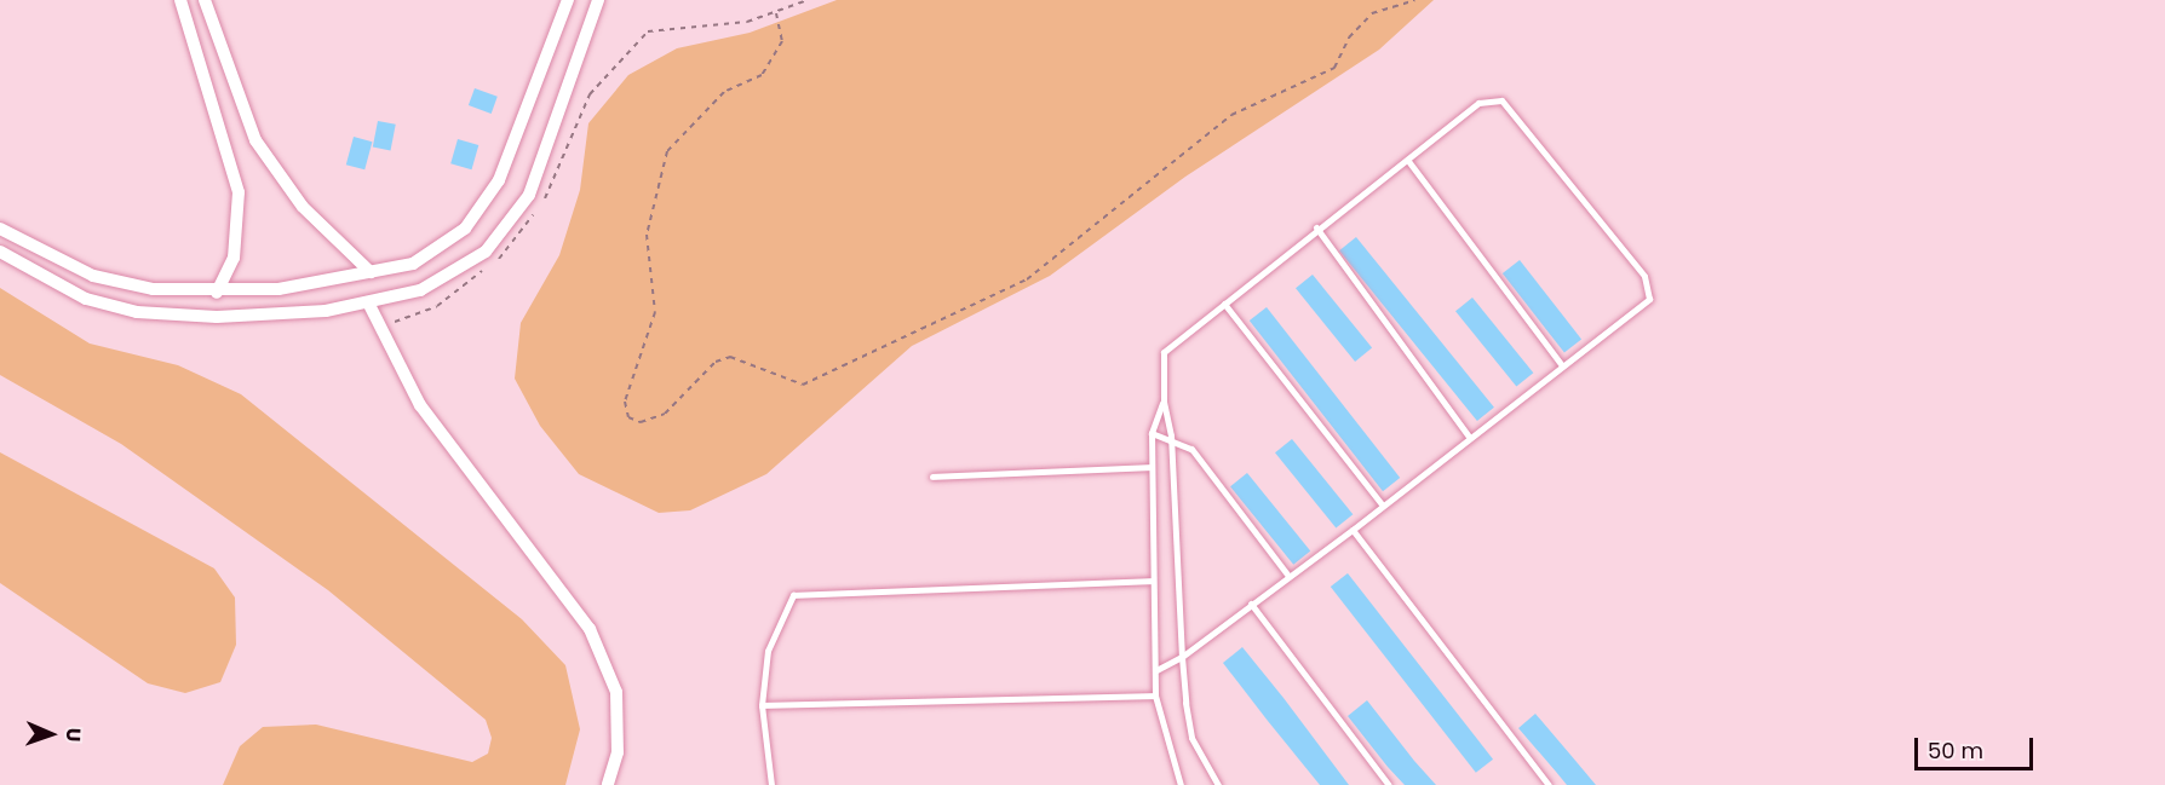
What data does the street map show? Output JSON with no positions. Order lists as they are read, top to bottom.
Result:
{
  "scale_bar": "50 m",
  "north": "right"
}
